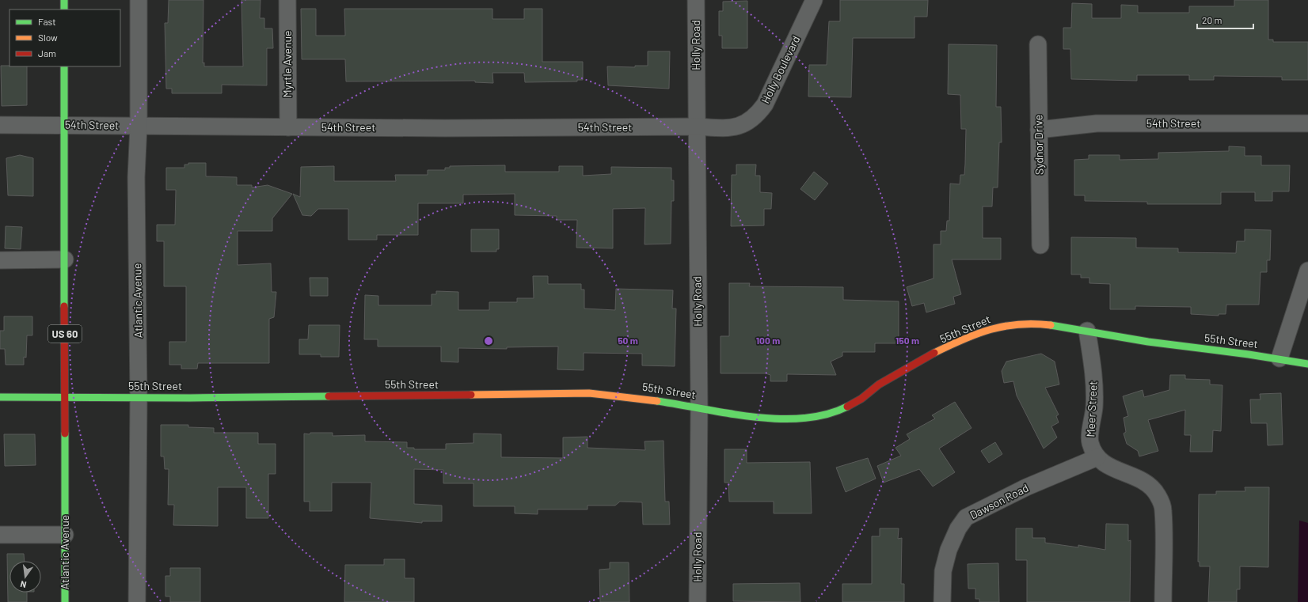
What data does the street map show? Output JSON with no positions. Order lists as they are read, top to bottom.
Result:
{
  "streets": {
    "main road": ["Atlantic Avenue", "55th Street", "US 60"],
    "street": [
      "Holly Road",
      "Myrtle Avenue",
      "Holly Boulevard",
      "54th Street",
      "Sydnor Drive",
      "Meer Street",
      "Dawson Road"
    ]
  },
  "crossings": [
    ["Holly Road", "Holly Boulevard"],
    ["Holly Road", "54th Street"],
    ["Holly Road", "55th Street"],
    ["Myrtle Avenue", "54th Street"],
    ["Holly Boulevard", "54th Street"],
    ["54th Street", "Sydnor Drive"],
    ["54th Street", "Atlantic Avenue"],
    ["Atlantic Avenue", "55th Street"],
    ["55th Street", "Meer Street"],
    ["Meer Street", "Dawson Road"]
  ],
  "legend": ["Fast", "Slow", "Jam"],
  "scale_bar": "20 m",
  "north": "bottom",
  "rings": ["50 m", "100 m", "150 m"]
}
